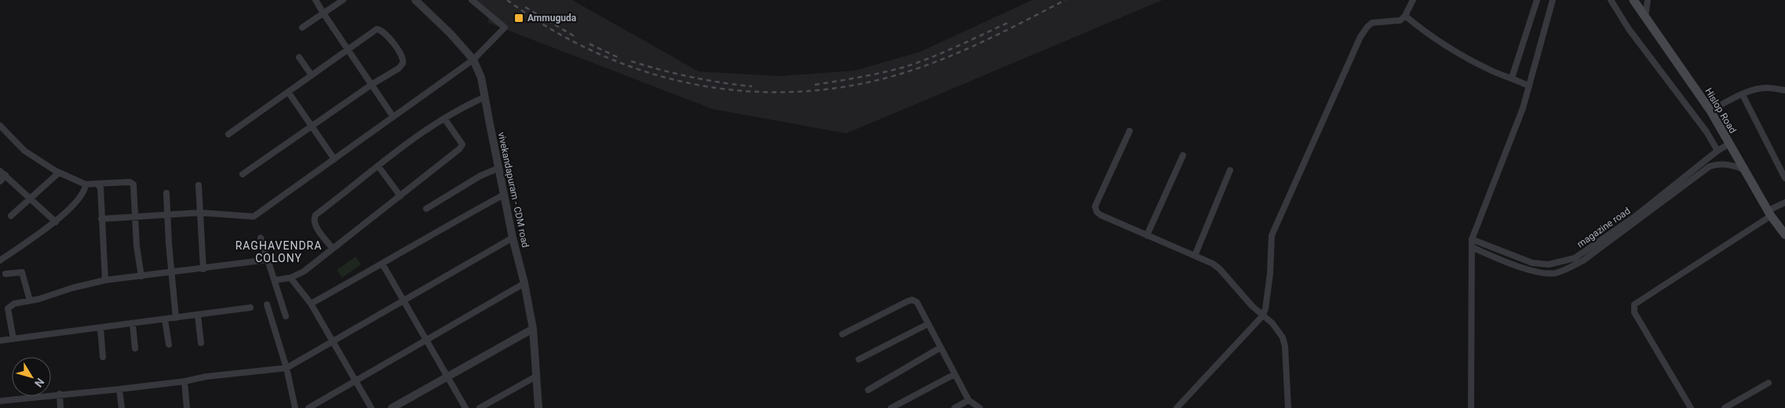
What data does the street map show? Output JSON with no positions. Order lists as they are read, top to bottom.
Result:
{
  "streets": {
    "main road": ["Hislop Road"],
    "street": ["vivekandapuram - CDM road", "magazine road"]
  },
  "crossings": [
    ["Hislop Road", "magazine road"]
  ],
  "districts": ["RAGHAVENDRA COLONY"],
  "places": {
    "transit": ["Ammuguda"]
  },
  "north": "bottom right"
}
